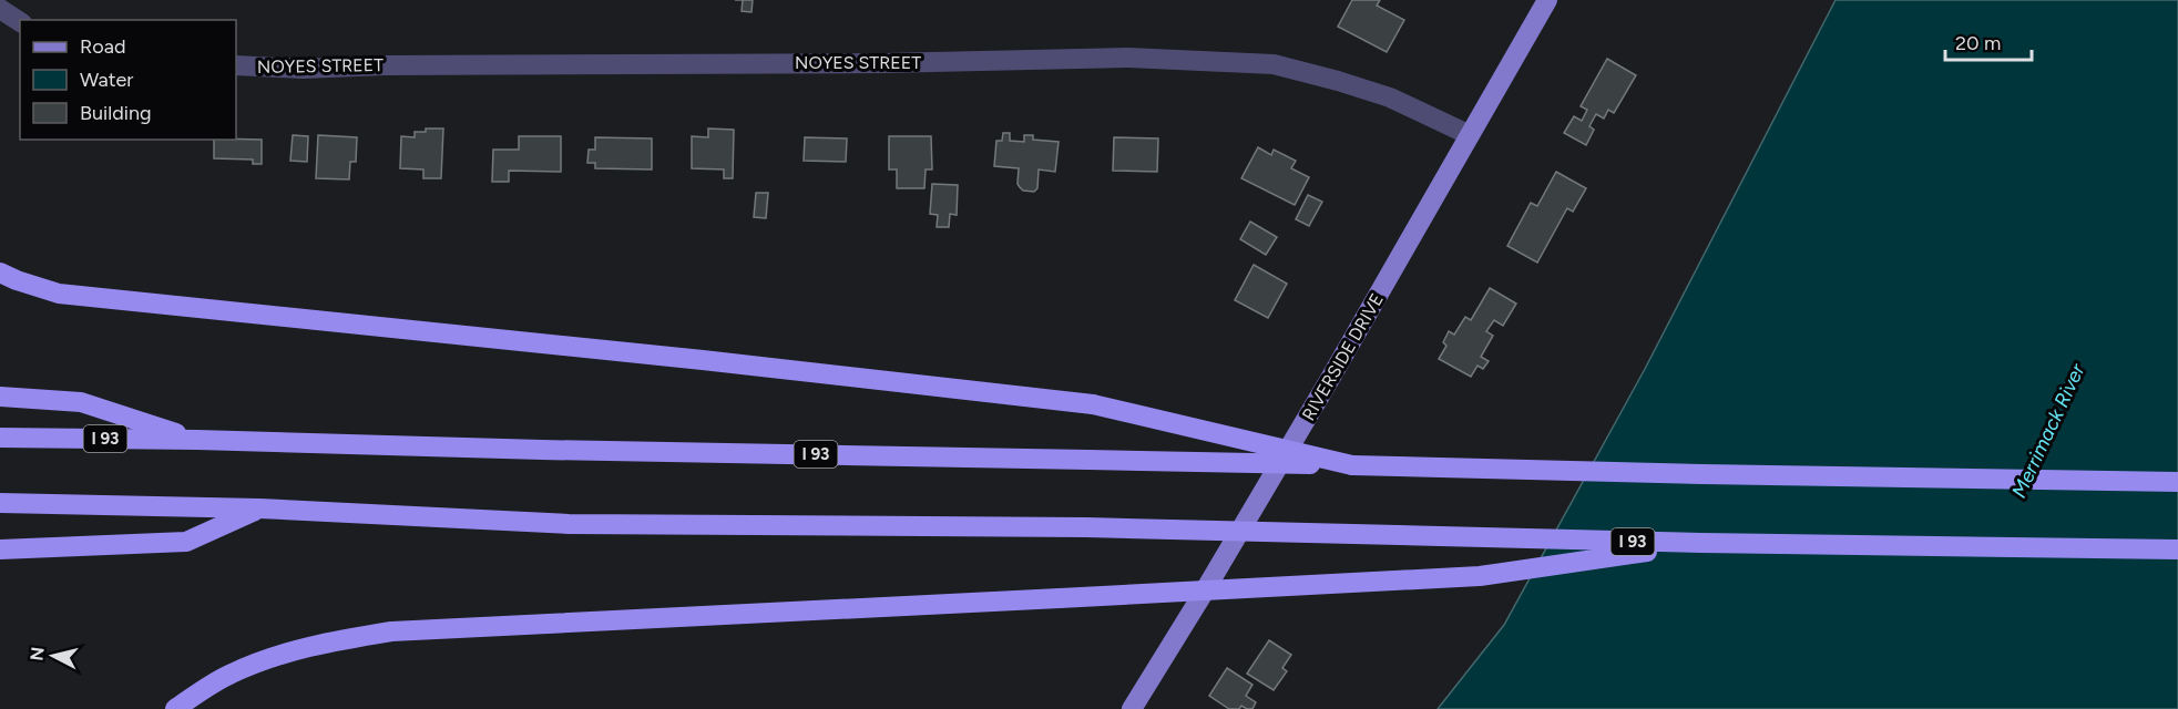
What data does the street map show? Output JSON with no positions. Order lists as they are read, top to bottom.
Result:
{
  "streets": {
    "highway": ["I 93"],
    "main road": ["RIVERSIDE DRIVE"],
    "street": ["NOYES STREET"]
  },
  "crossings": [
    ["NOYES STREET", "RIVERSIDE DRIVE"]
  ],
  "water": ["Merrimack River"],
  "legend": ["Road", "Water", "Building"],
  "scale_bar": "20 m",
  "north": "left"
}
